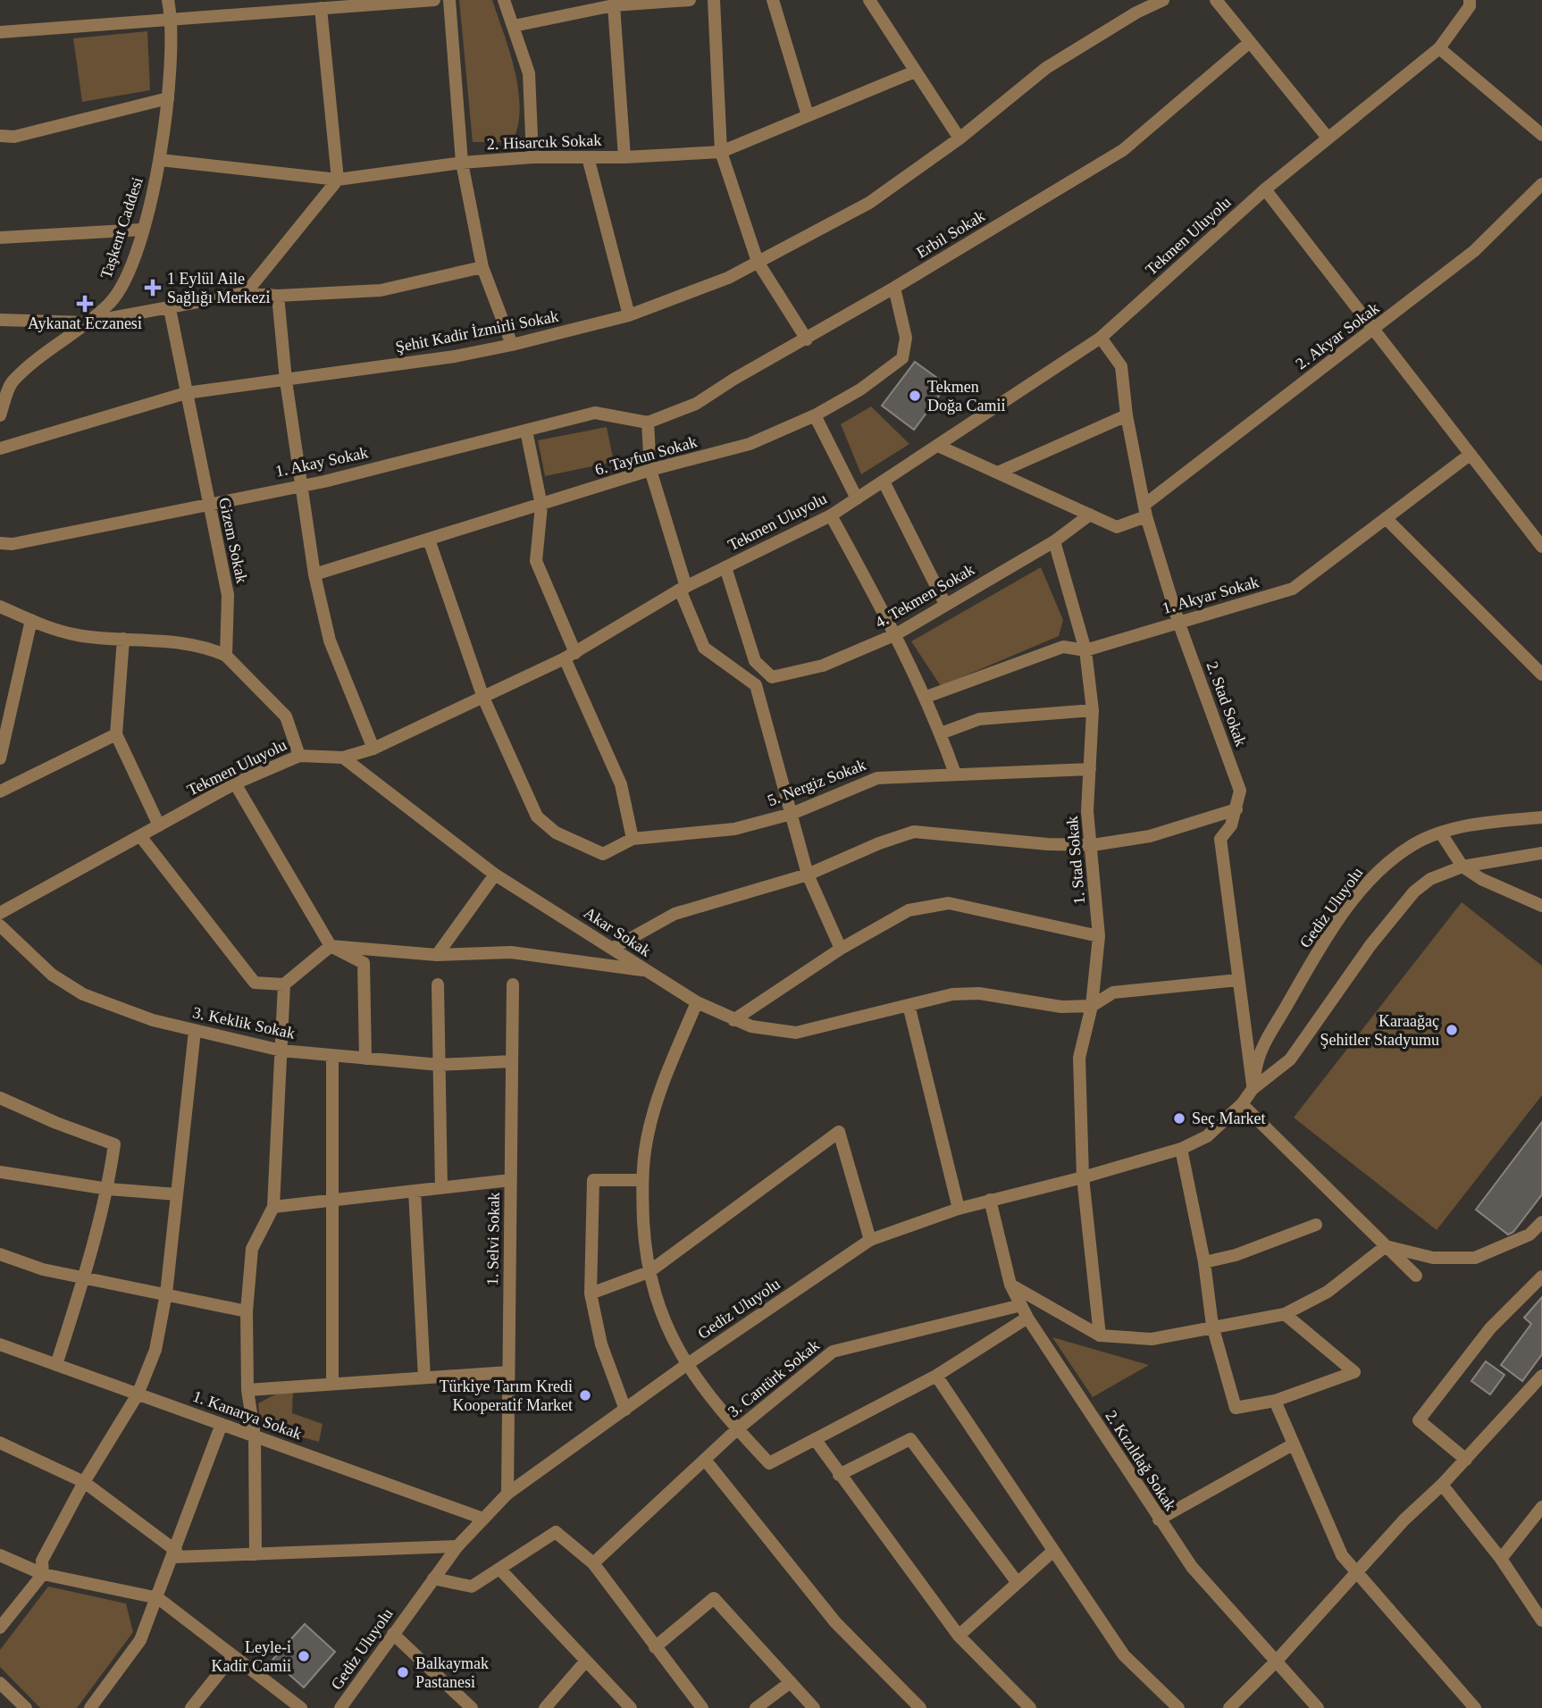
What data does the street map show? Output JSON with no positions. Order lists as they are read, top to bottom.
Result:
{
  "streets": {
    "street": [
      "2. Hisarcık Sokak",
      "Taşkent Caddesi",
      "Erbil Sokak",
      "Tekmen Uluyolu",
      "Şehit Kadir İzmirli Sokak",
      "2. Akyar Sokak",
      "6. Tayfun Sokak",
      "1. Akay Sokak",
      "Gizem Sokak",
      "1. Akyar Sokak",
      "4. Tekmen Sokak",
      "2. Stad Sokak",
      "5. Nergiz Sokak",
      "1. Stad Sokak",
      "Gediz Uluyolu",
      "Akar Sokak",
      "3. Keklik Sokak",
      "1. Selvi Sokak",
      "3. Cantürk Sokak",
      "1. Kanarya Sokak",
      "2. Kızıldağ Sokak"
    ]
  },
  "crossings": [
    ["2. Hisarcık Sokak", "Taşkent Caddesi"],
    ["Erbil Sokak", "6. Tayfun Sokak"],
    ["Erbil Sokak", "1. Akay Sokak"],
    ["Tekmen Uluyolu", "2. Akyar Sokak"],
    ["Tekmen Uluyolu", "4. Tekmen Sokak"],
    ["Tekmen Uluyolu", "2. Stad Sokak"],
    ["Tekmen Uluyolu", "Akar Sokak"],
    ["Şehit Kadir İzmirli Sokak", "Gizem Sokak"],
    ["2. Akyar Sokak", "4. Tekmen Sokak"],
    ["2. Akyar Sokak", "2. Stad Sokak"],
    ["1. Akay Sokak", "Gizem Sokak"],
    ["1. Akyar Sokak", "2. Stad Sokak"],
    ["1. Akyar Sokak", "1. Stad Sokak"],
    ["4. Tekmen Sokak", "1. Stad Sokak"],
    ["2. Stad Sokak", "Gediz Uluyolu"],
    ["5. Nergiz Sokak", "1. Stad Sokak"],
    ["1. Stad Sokak", "Gediz Uluyolu"],
    ["1. Stad Sokak", "Akar Sokak"],
    ["Gediz Uluyolu", "1. Selvi Sokak"],
    ["Gediz Uluyolu", "1. Kanarya Sokak"],
    ["Gediz Uluyolu", "2. Kızıldağ Sokak"],
    ["3. Keklik Sokak", "1. Selvi Sokak"],
    ["3. Cantürk Sokak", "2. Kızıldağ Sokak"]
  ],
  "places": {
    "health": ["1 Eylül Aile Sağlığı Merkezi", "Aykanat Eczanesi"],
    "other": [
      "Tekmen Doğa Camii",
      "Karaağaç Şehitler Stadyumu",
      "Seç Market",
      "Türkiye Tarım Kredi Kooperatif Market",
      "Leyle-i Kadir Camii",
      "Balkaymak Pastanesi"
    ]
  }
}
